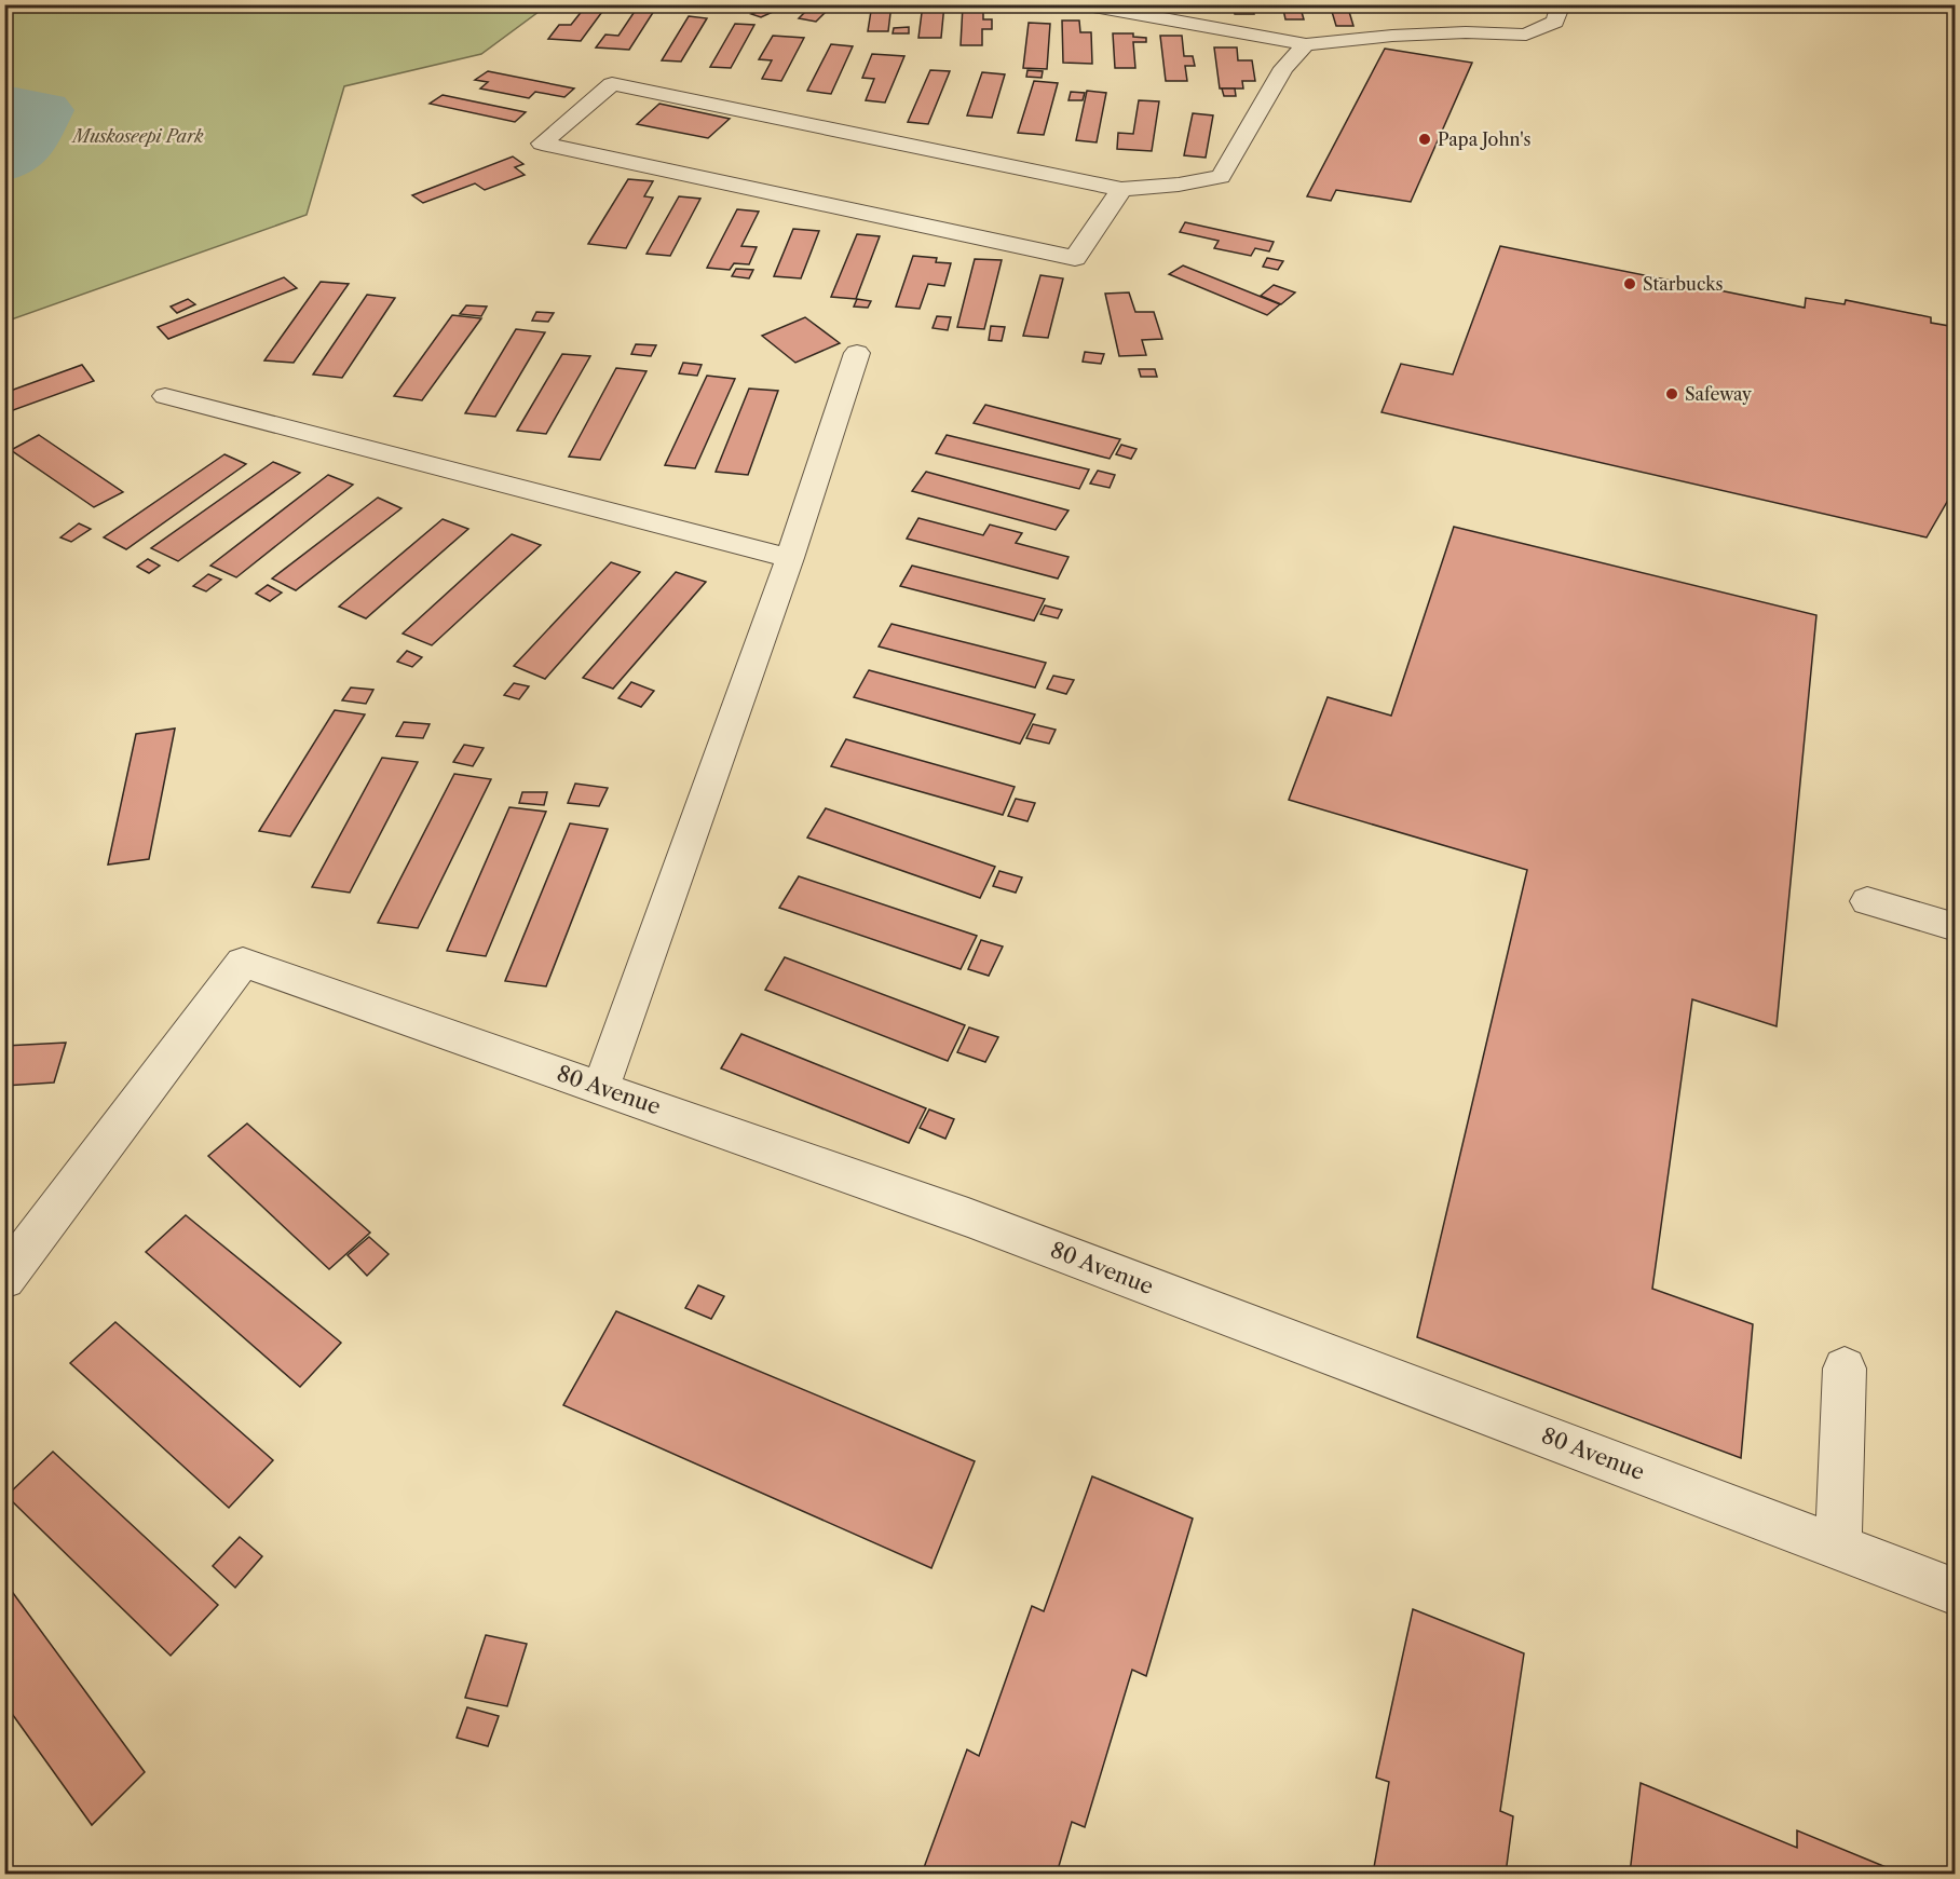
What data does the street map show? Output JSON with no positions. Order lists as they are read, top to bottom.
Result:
{
  "streets": {
    "street": ["80 Avenue"]
  },
  "parks": ["Muskoseepi Park"],
  "places": ["Papa John's", "Starbucks", "Safeway"]
}
